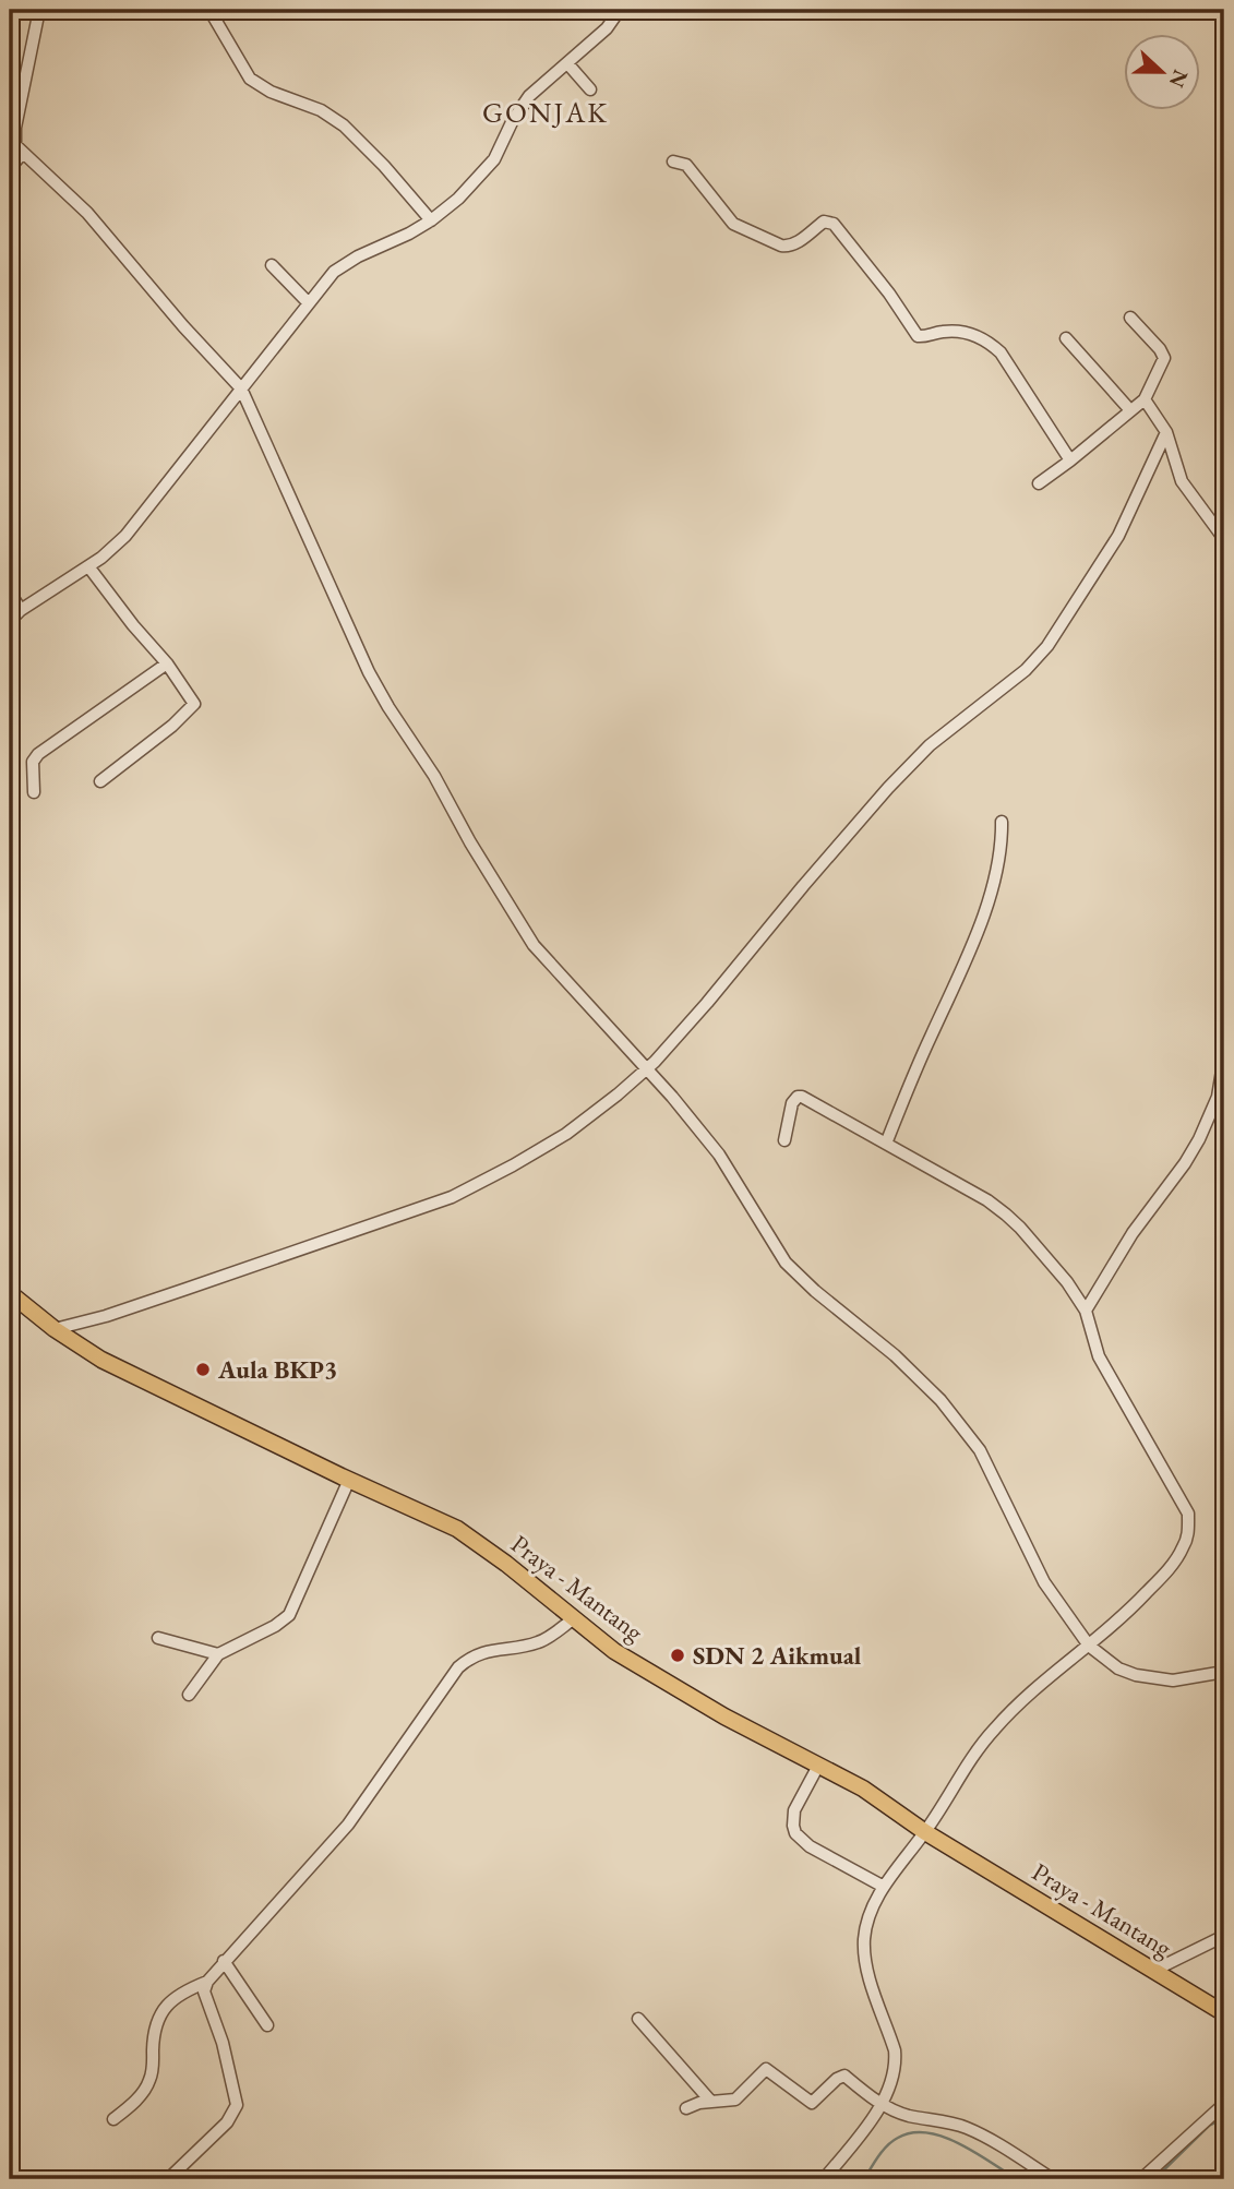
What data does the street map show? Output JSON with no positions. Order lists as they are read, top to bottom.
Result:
{
  "streets": {
    "main road": ["Praya - Mantang"]
  },
  "districts": ["GONJAK"],
  "places": ["Aula BKP3", "SDN 2 Aikmual"],
  "north": "right"
}
